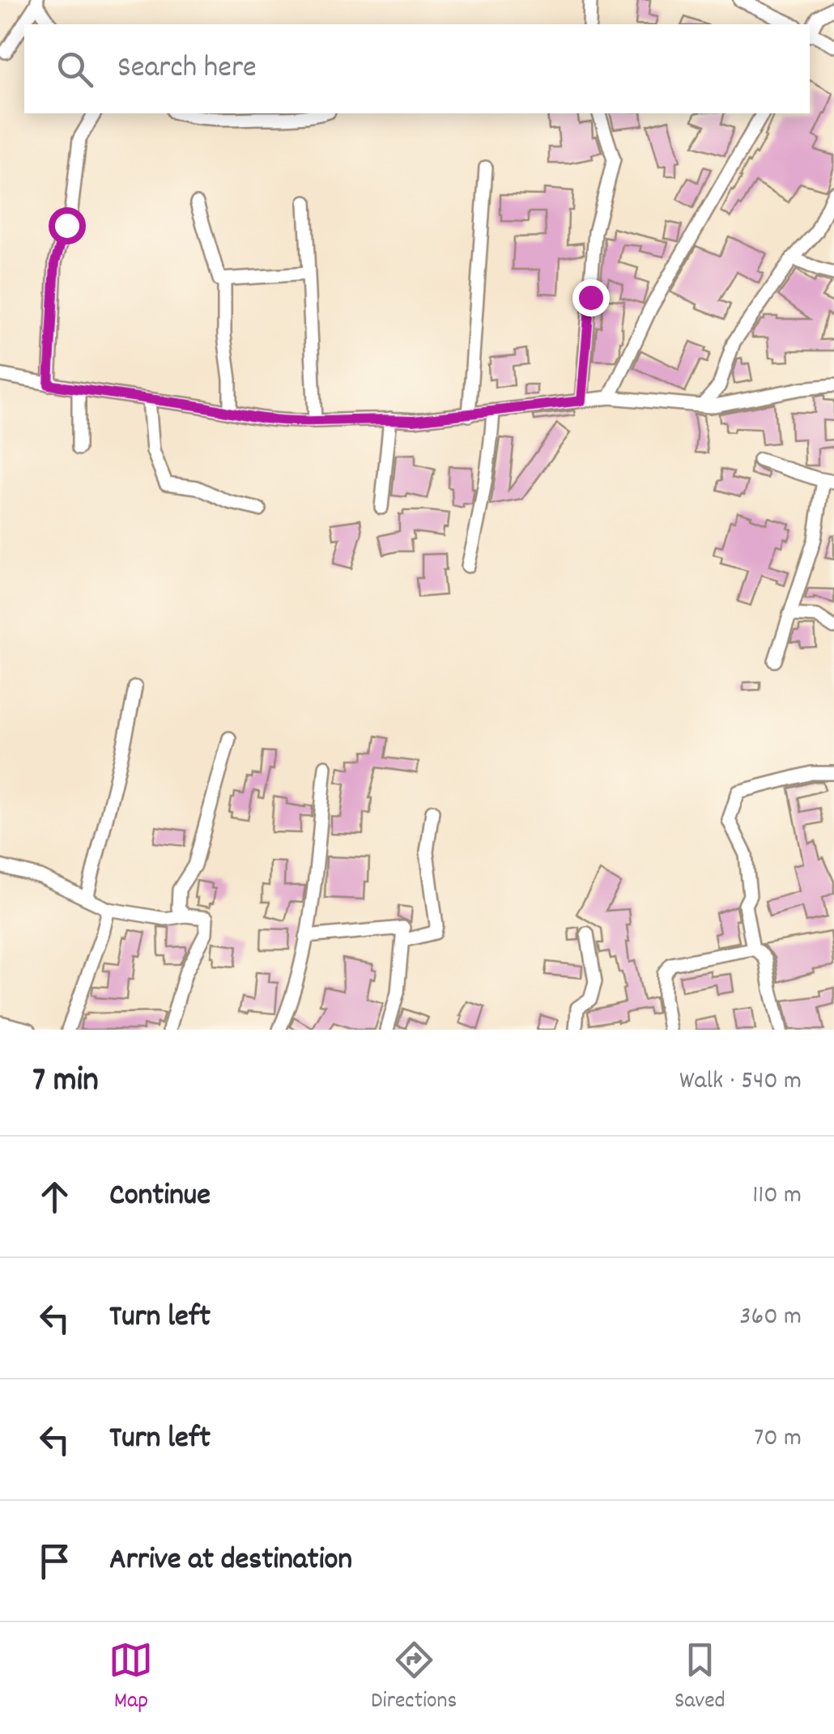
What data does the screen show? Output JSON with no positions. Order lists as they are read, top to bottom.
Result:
{
  "page": {
    "search": "Search here",
    "heading": ["7 min", "Walk · 540 m"],
    "list": [
      ["Continue", "110 m"],
      ["Turn left", "360 m"],
      ["Turn left", "70 m"],
      "Arrive at destination"
    ],
    "nav": ["Map", "Directions", "Saved"]
  }
}
